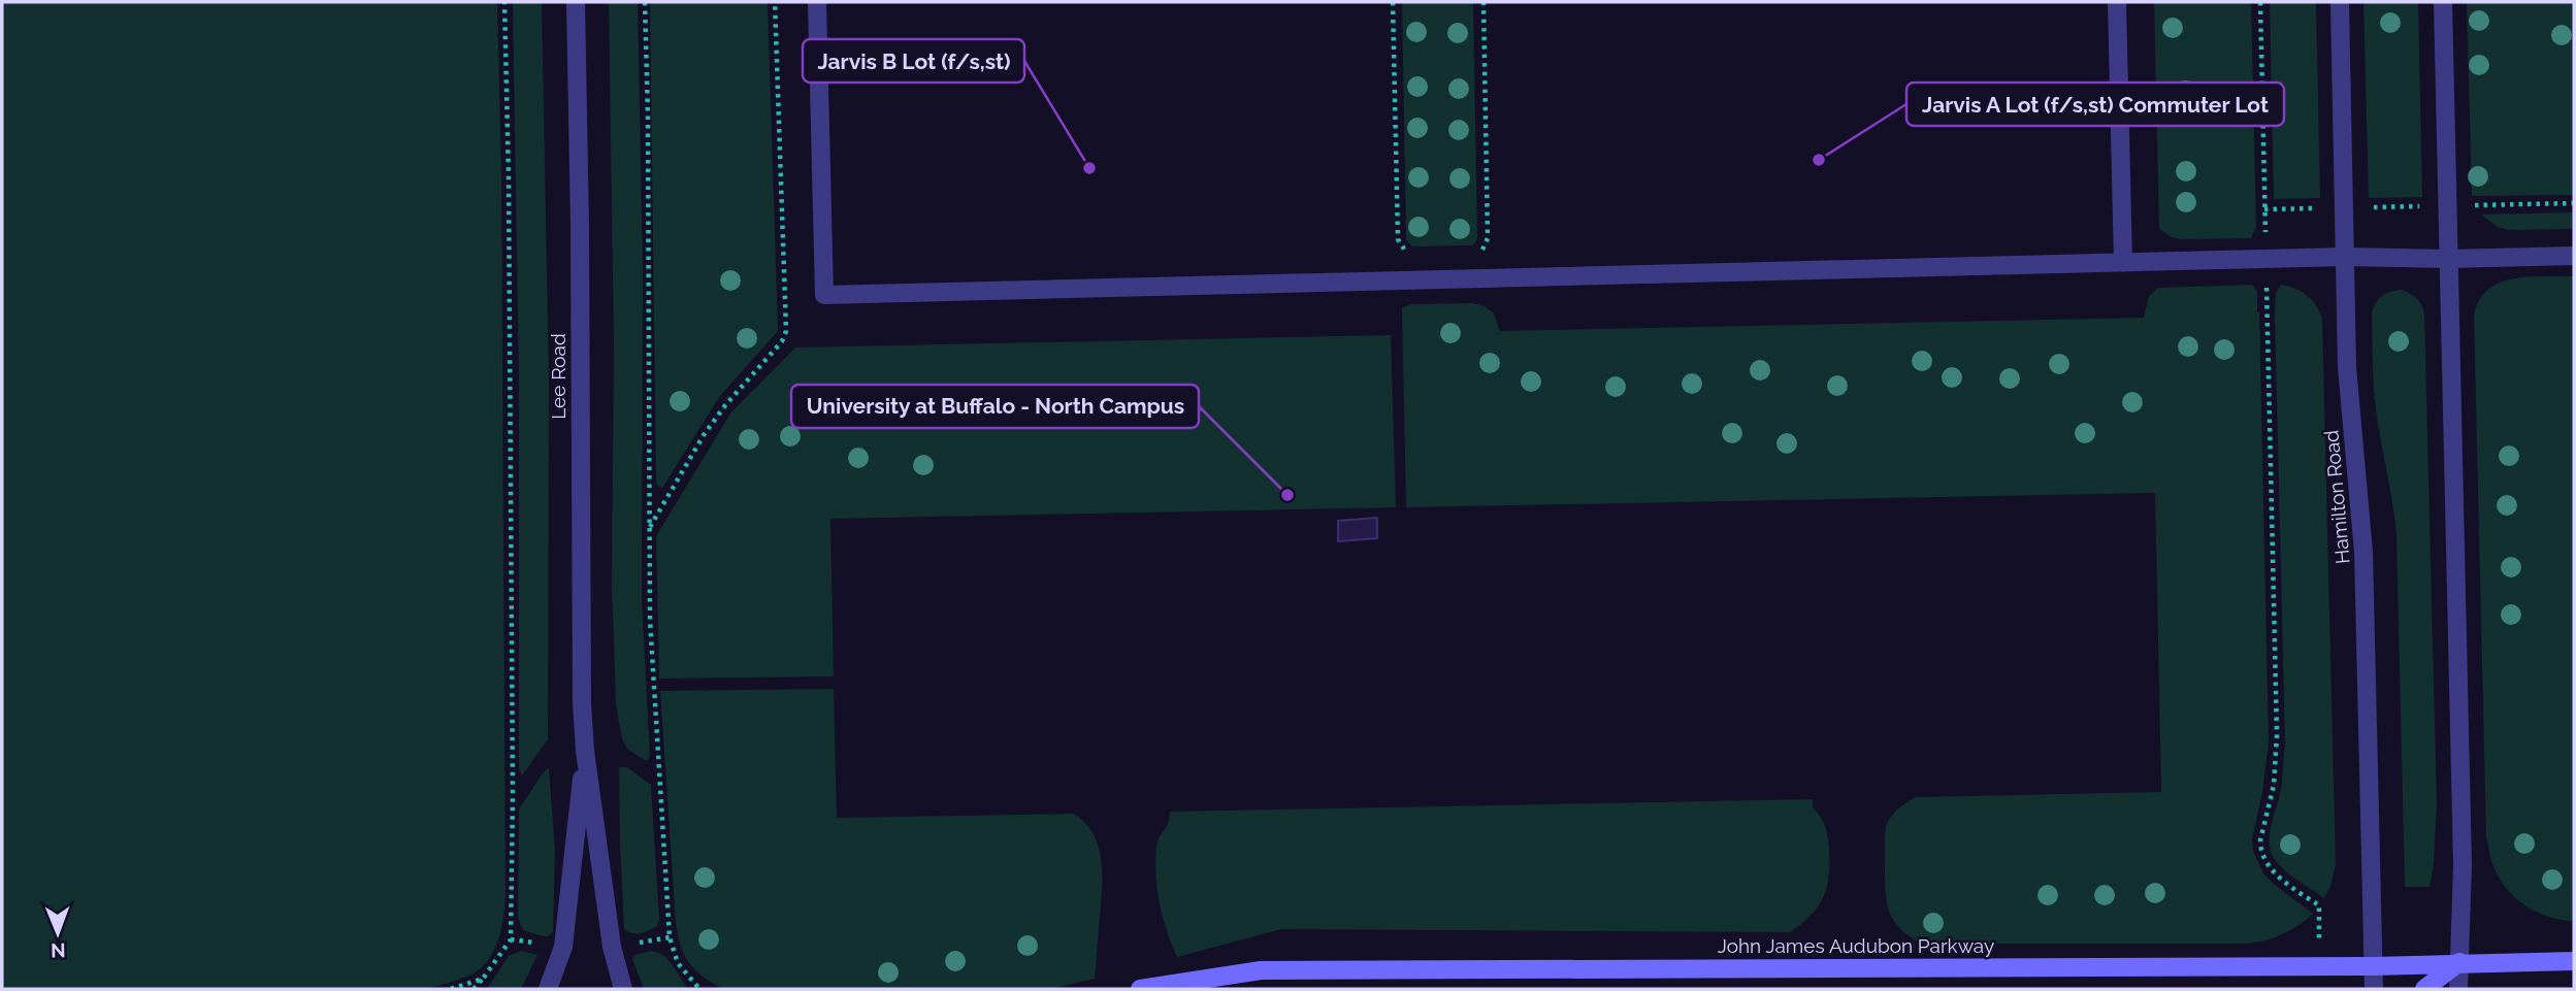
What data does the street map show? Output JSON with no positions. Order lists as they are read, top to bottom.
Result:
{
  "streets": {
    "main road": ["John James Audubon Parkway"],
    "street": ["Lee Road", "Hamilton Road"]
  },
  "crossings": [
    ["Hamilton Road", "John James Audubon Parkway"]
  ],
  "places": ["Jarvis A Lot (f/s,st) Commuter Lot", "Jarvis B Lot (f/s,st)", "University at Buffalo - North Campus"],
  "north": "bottom"
}
